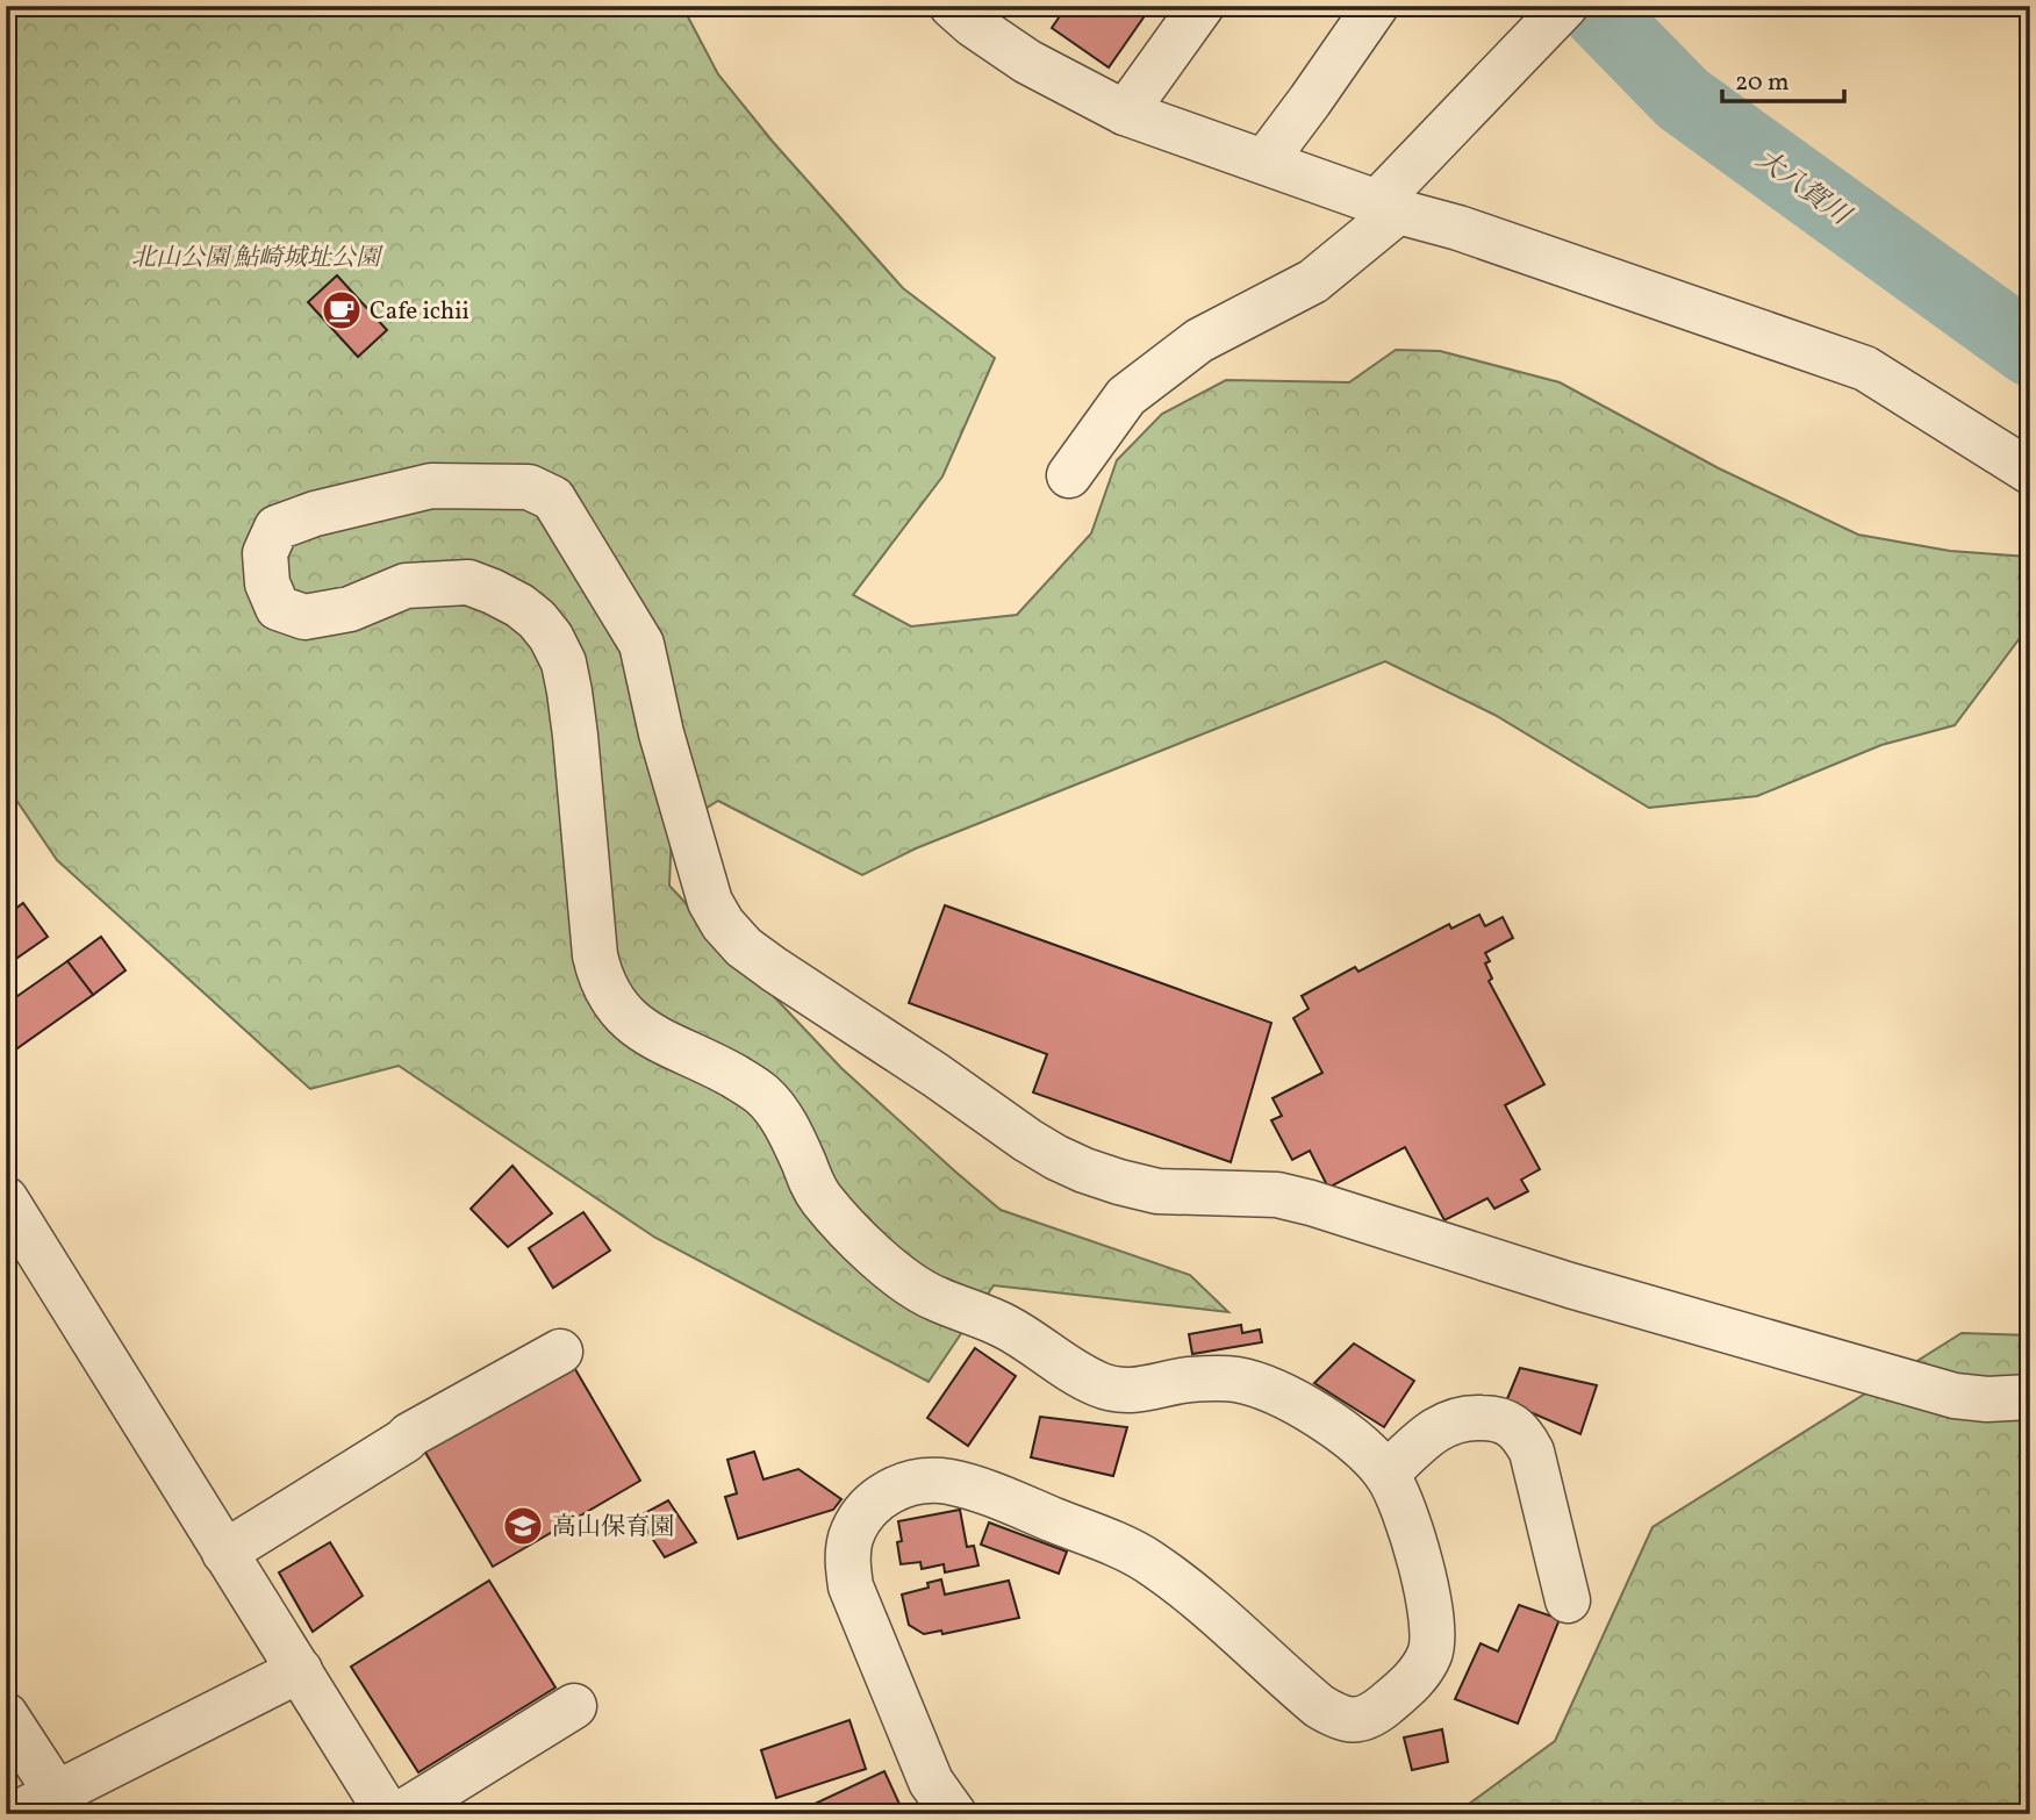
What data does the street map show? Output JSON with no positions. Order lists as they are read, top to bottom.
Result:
{
  "water": ["大八賀川"],
  "parks": ["北山公園 鮎崎城址公園"],
  "places": {
    "cafe": ["Cafe ichii"],
    "school or university": ["高山保育園"]
  },
  "scale_bar": "20 m"
}
